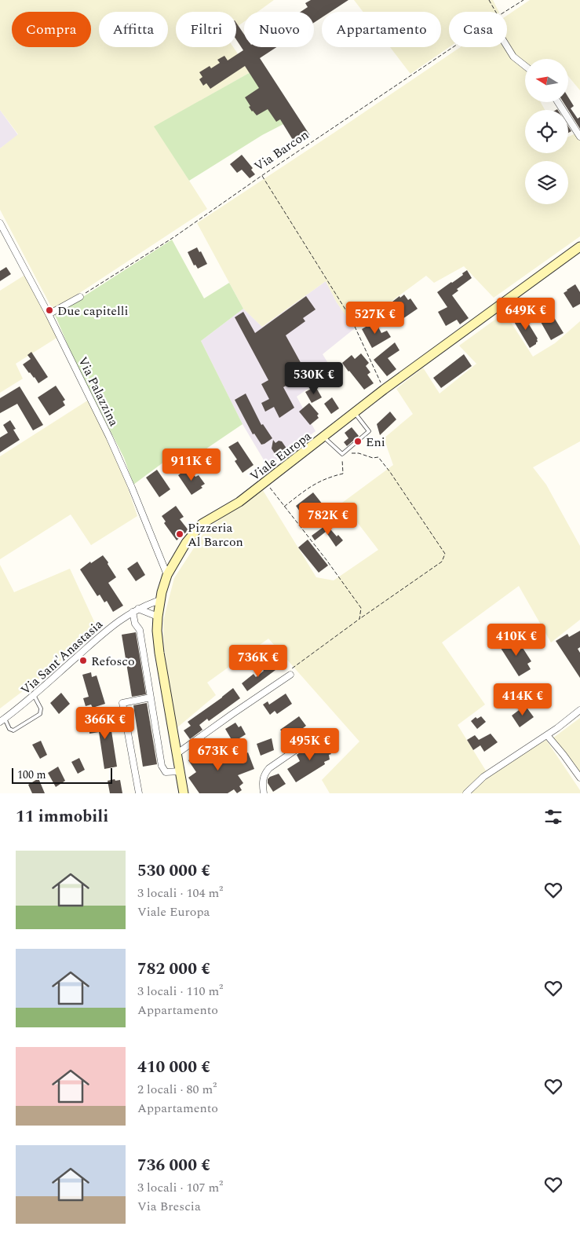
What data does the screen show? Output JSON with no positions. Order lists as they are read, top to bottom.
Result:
{
  "streets": {
    "main road": ["Viale Europa"],
    "street": ["Via Palazzina", "Via Sant'Anastasia"],
    "path": ["Via Barcon"]
  },
  "crossings": [
    ["Via Palazzina", "Viale Europa"],
    ["Viale Europa", "Via Sant'Anastasia"]
  ],
  "places": [
    "Due capitelli",
    "Eni",
    "Pizzeria Al Barcon",
    "Refosco"
  ],
  "scale_bar": "100 m",
  "north": "left",
  "page": {
    "chip": [
      "Compra",
      "Affitta",
      "Filtri",
      "Nuovo",
      "Appartamento",
      "Casa"
    ],
    "price": [
      "649K €",
      "527K €",
      "530K €",
      "911K €",
      "782K €",
      "410K €",
      "736K €",
      "414K €",
      "366K €",
      "495K €",
      "673K €"
    ],
    "scale": "100 m",
    "heading": "11 immobili",
    "list": [
      {
        "name": "530 000 €",
        "note": "3 locali · 104 m² · Viale Europa"
      },
      {
        "name": "782 000 €",
        "note": "3 locali · 110 m² · Appartamento"
      },
      {
        "name": "410 000 €",
        "note": "2 locali · 80 m² · Appartamento"
      },
      {
        "name": "736 000 €",
        "note": "3 locali · 107 m² · Via Brescia"
      }
    ]
  }
}
